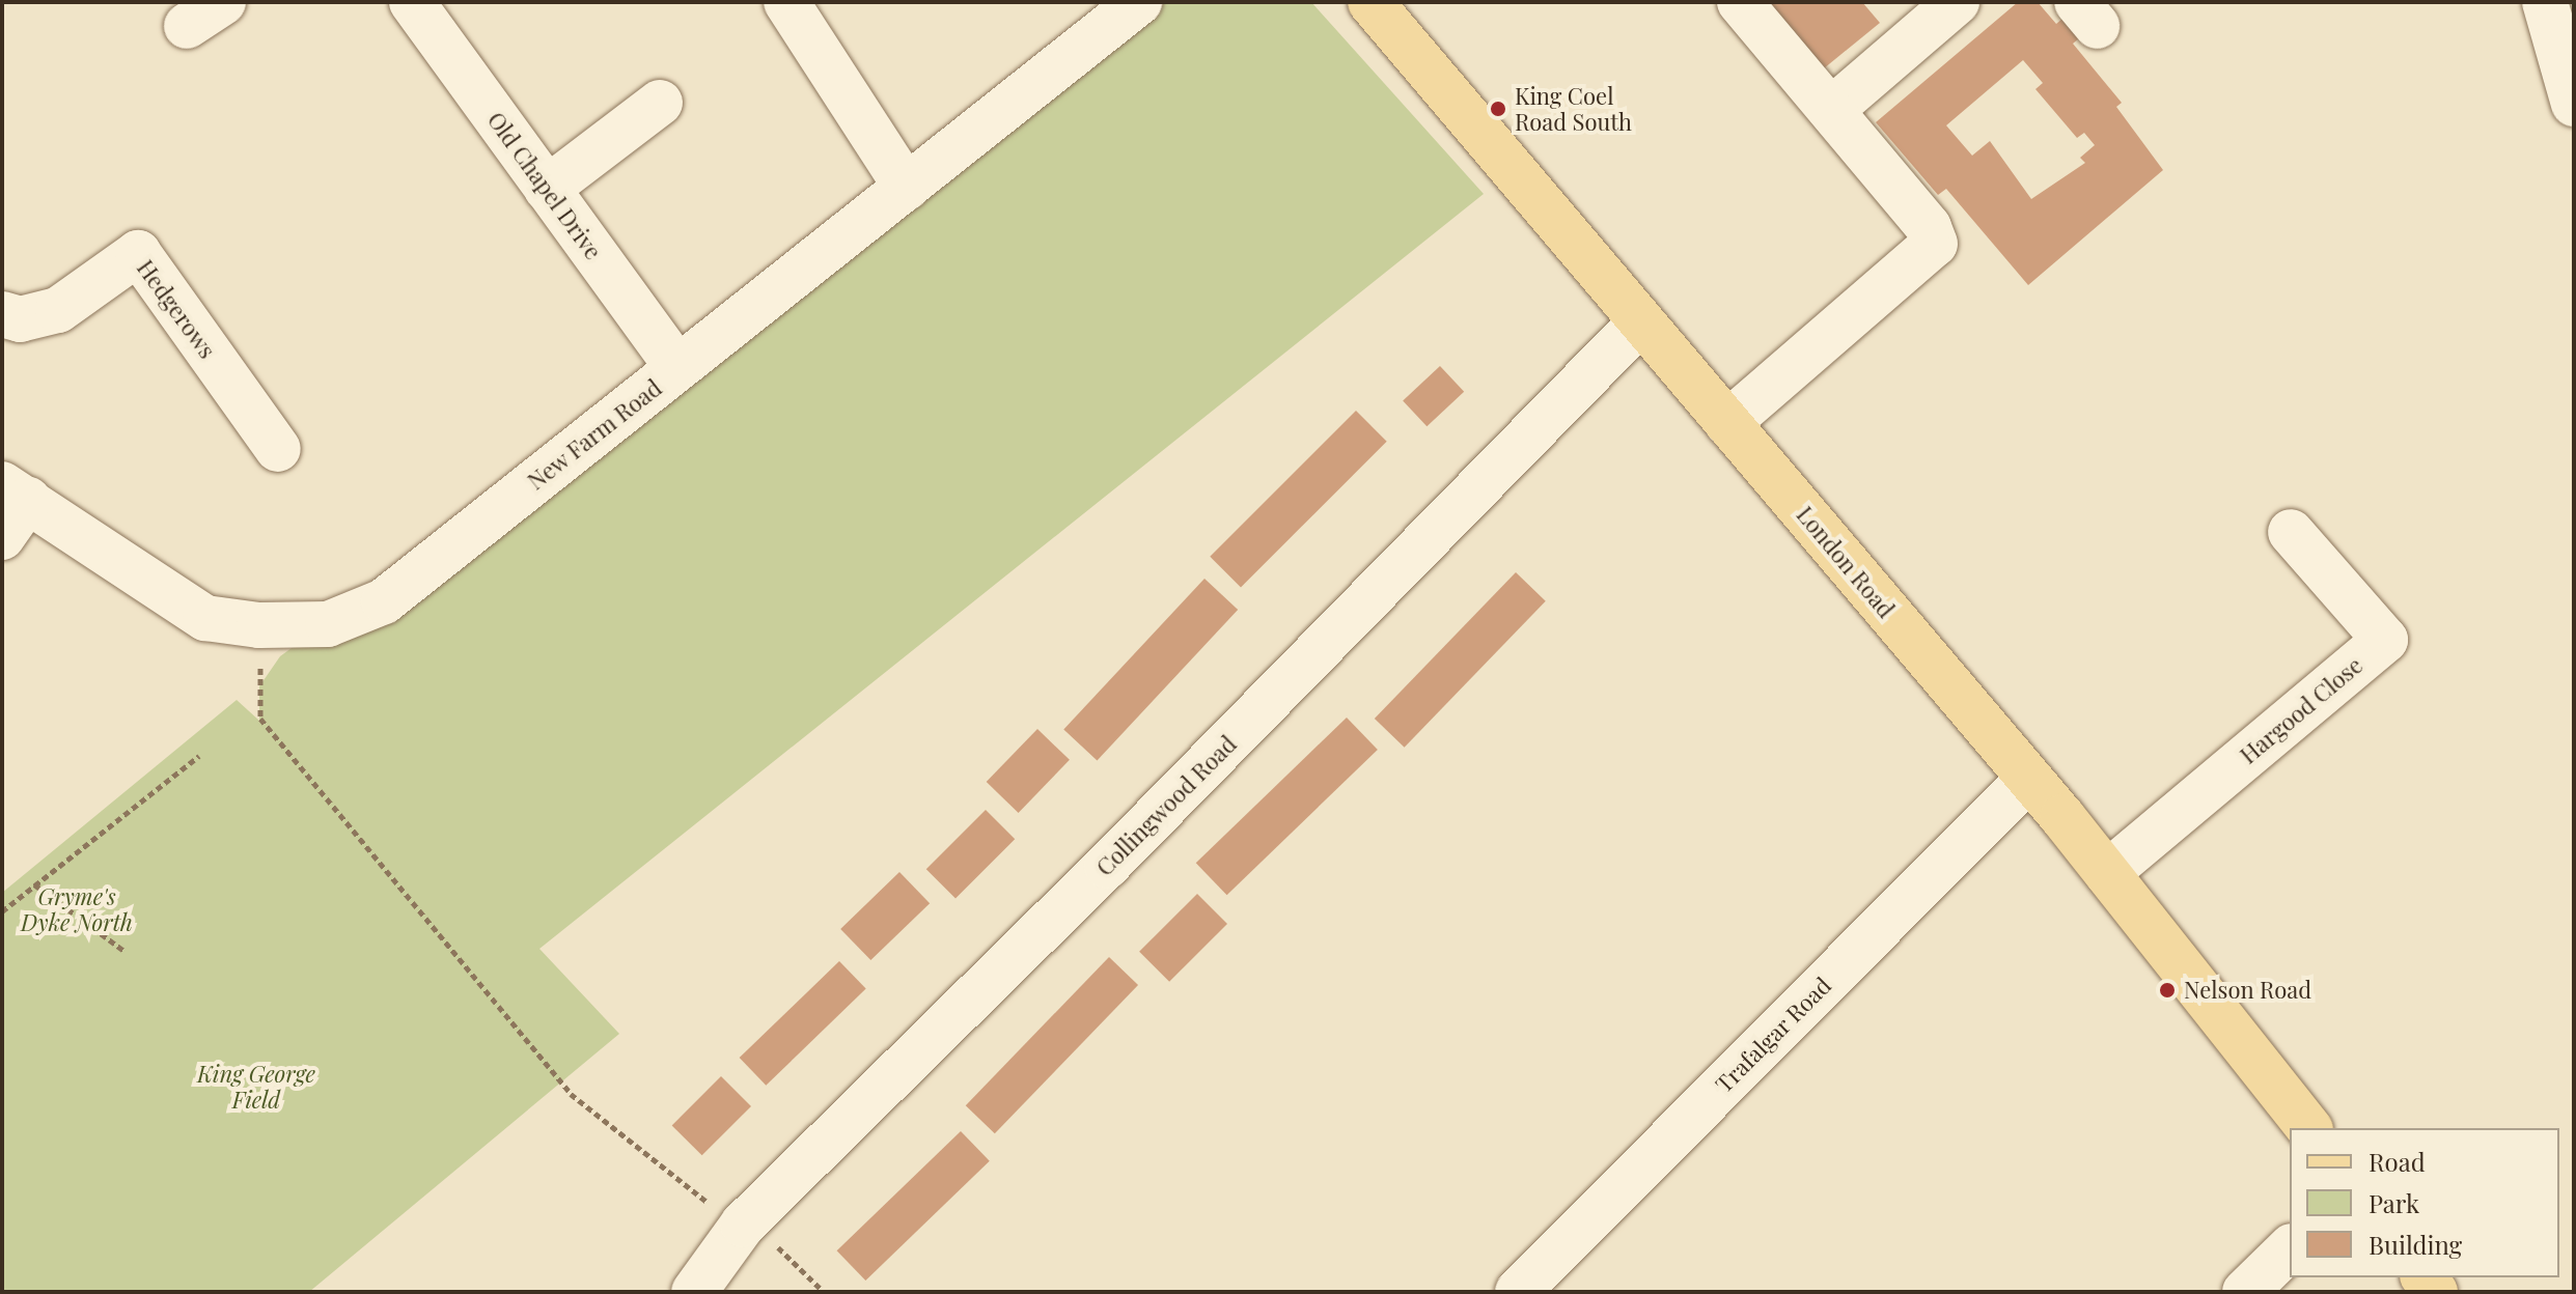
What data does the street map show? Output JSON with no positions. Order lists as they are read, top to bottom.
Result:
{
  "streets": {
    "main road": ["London Road"],
    "street": [
      "Old Chapel Drive",
      "Hedgerows",
      "New Farm Road",
      "Hargood Close",
      "Collingwood Road",
      "Trafalgar Road"
    ]
  },
  "crossings": [
    ["Old Chapel Drive", "New Farm Road"],
    ["London Road", "Hargood Close"],
    ["London Road", "Collingwood Road"],
    ["London Road", "Trafalgar Road"]
  ],
  "parks": ["Gryme's Dyke North", "King George Field"],
  "places": ["King Coel Road South", "Nelson Road"],
  "legend": ["Road", "Park", "Building"]
}
